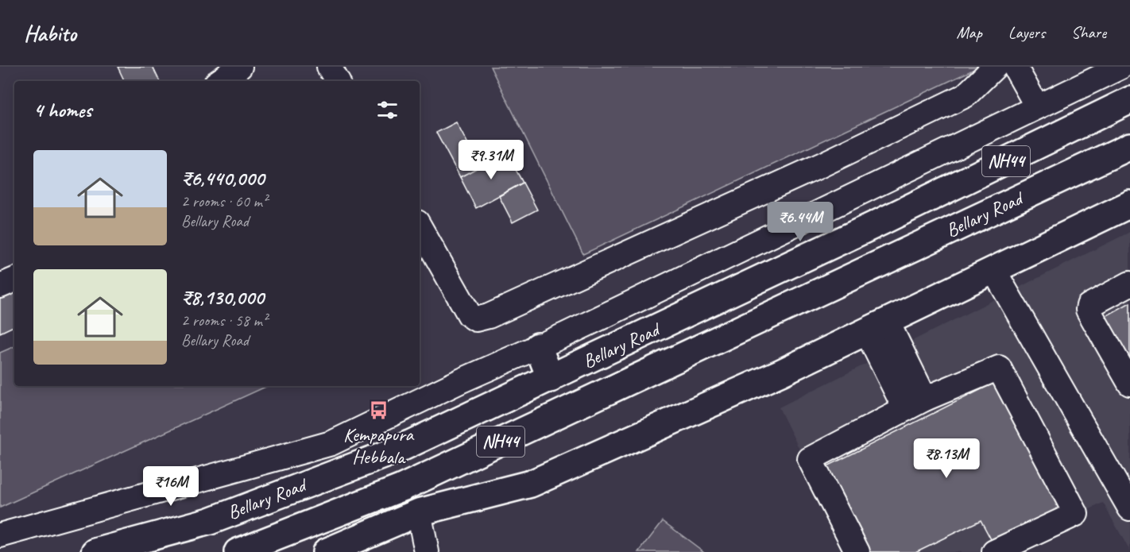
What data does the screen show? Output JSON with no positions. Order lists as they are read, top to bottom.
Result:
{
  "streets": {
    "highway": ["NH44", "Bellary Road"]
  },
  "places": {
    "bus stop": ["Kempapura Hebbala"]
  },
  "page": {
    "header": "Habito",
    "nav": ["Map", "Layers", "Share"],
    "heading": "4 homes",
    "list": [
      {
        "name": "₹6,440,000",
        "note": "2 rooms · 60 m² · Bellary Road"
      },
      {
        "name": "₹8,130,000",
        "note": "2 rooms · 58 m² · Bellary Road"
      }
    ],
    "price": [
      "₹9.31M",
      "₹6.44M",
      "₹8.13M",
      "₹16M"
    ]
  }
}
